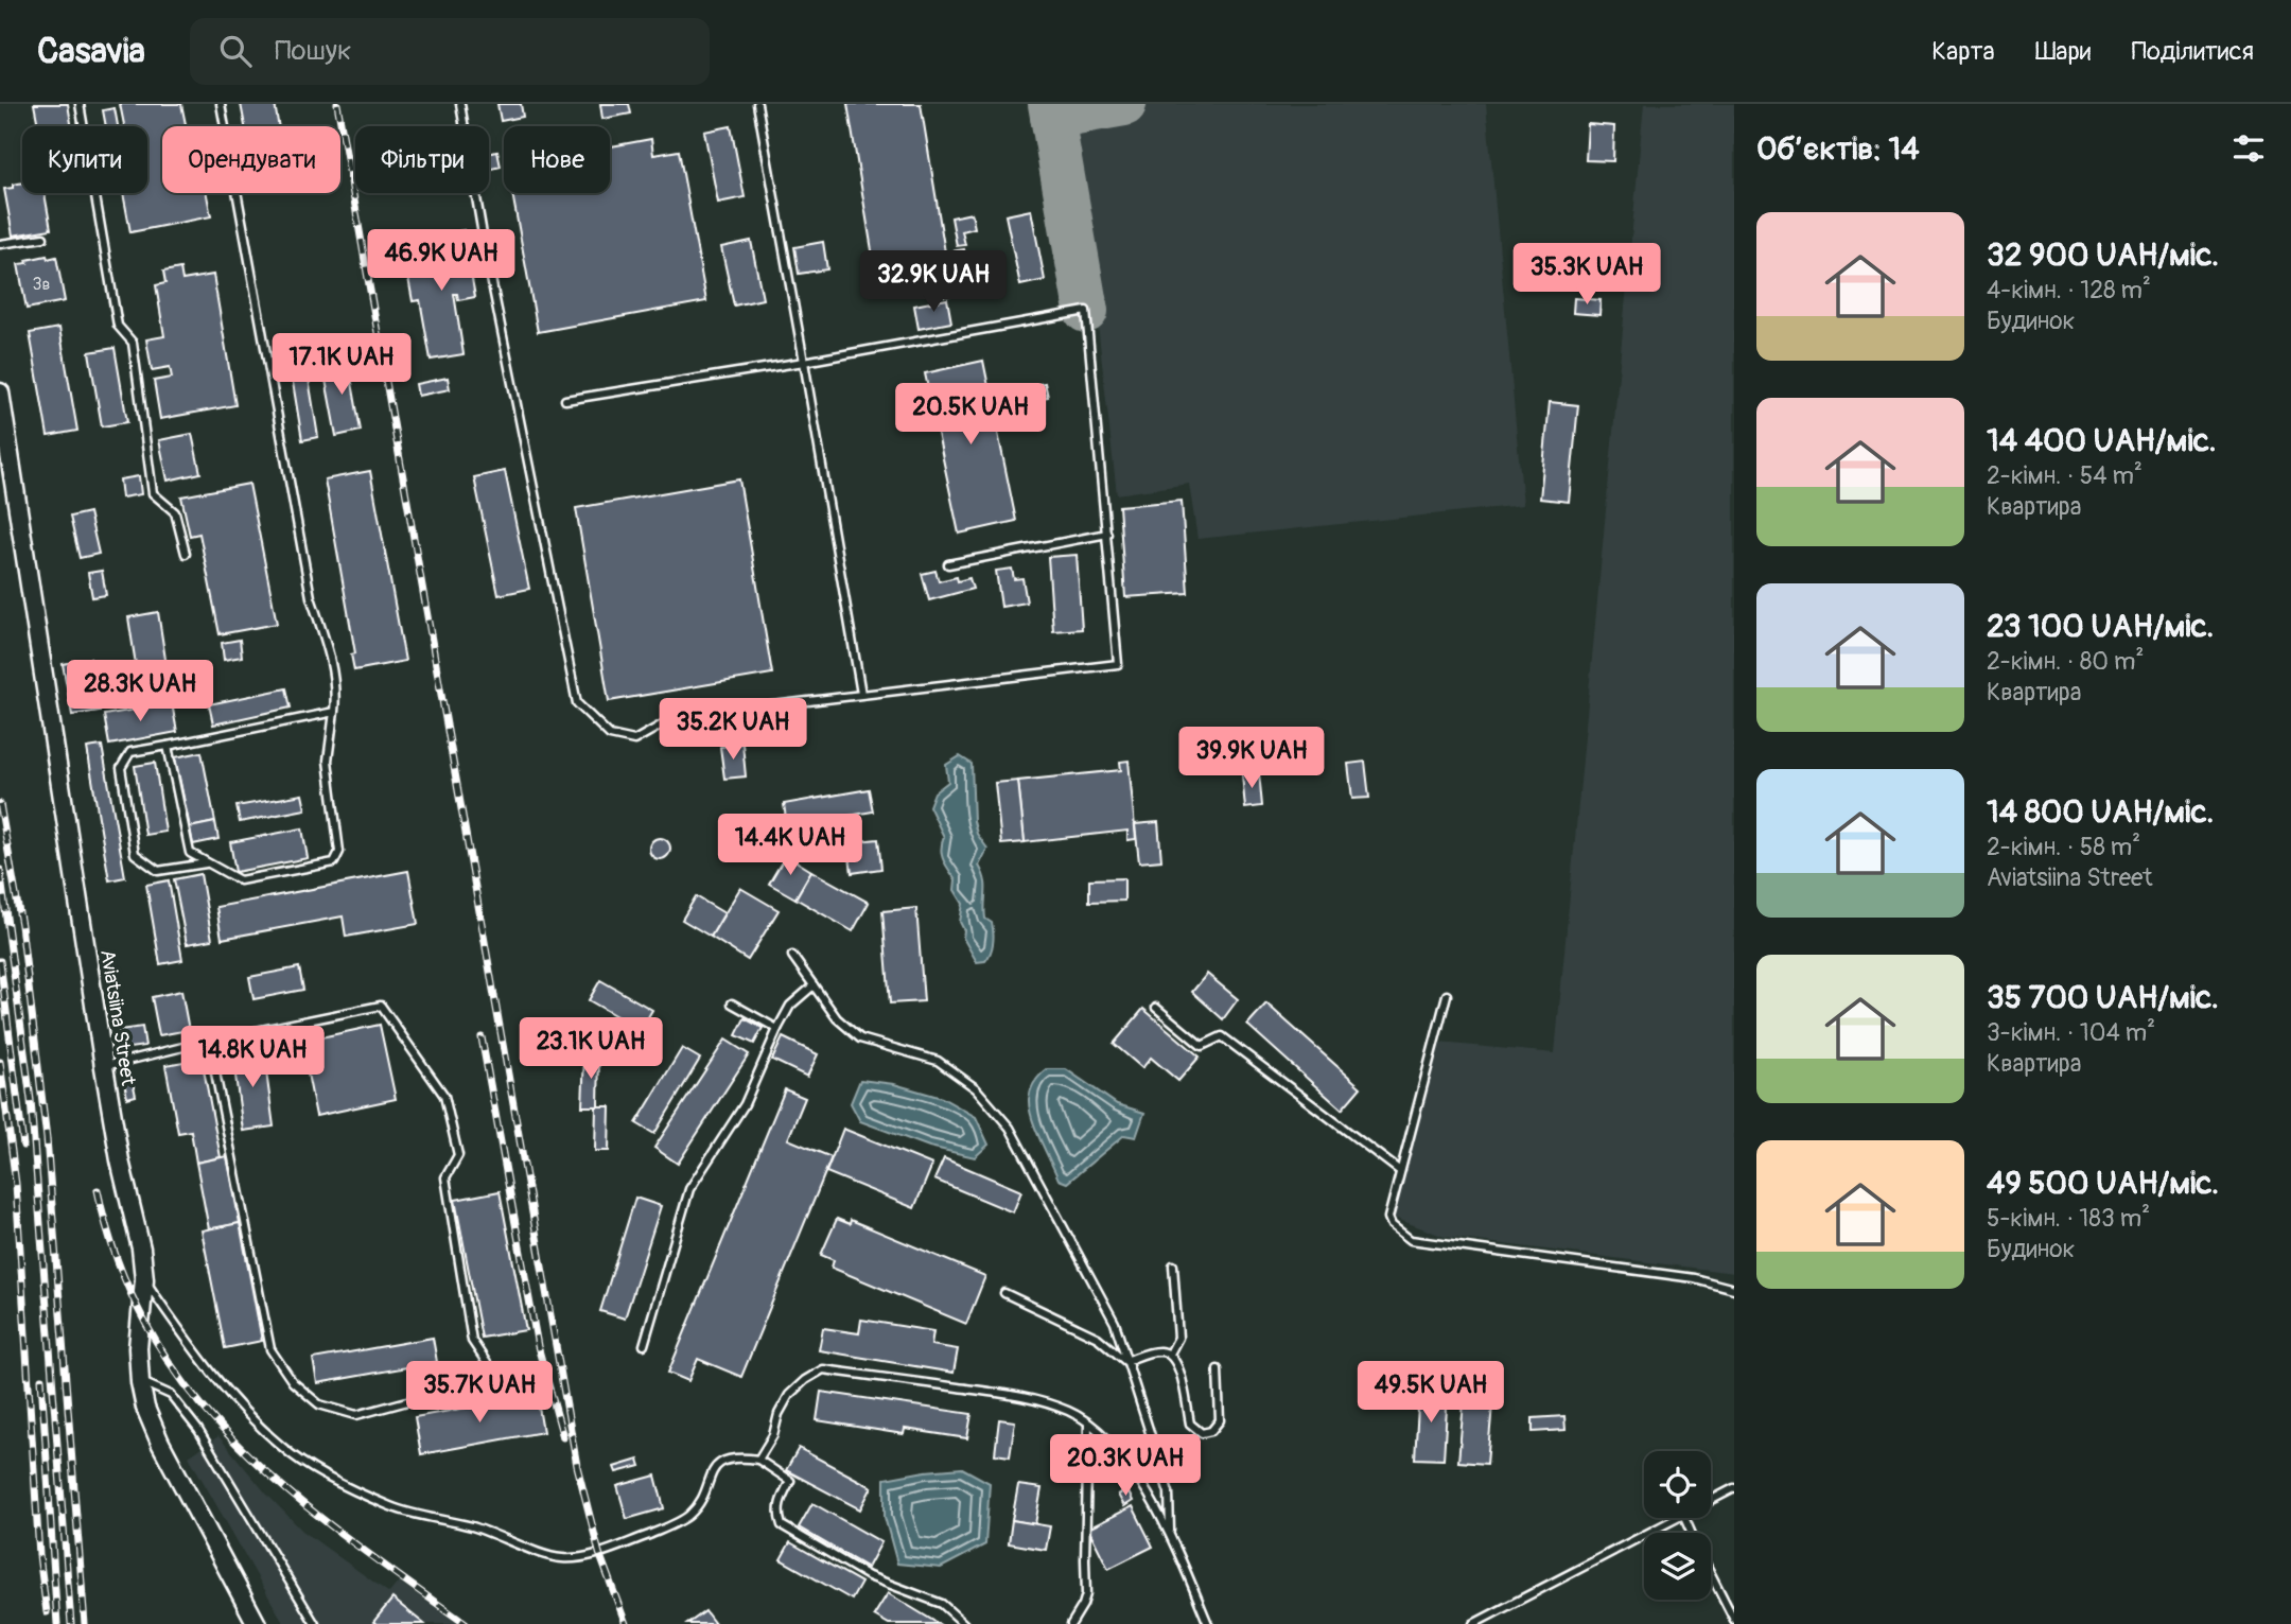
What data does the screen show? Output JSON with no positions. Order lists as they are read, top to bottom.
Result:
{
  "streets": {
    "street": ["Aviatsiina Street"]
  },
  "house_numbers": ["3в"],
  "page": {
    "header": "Casavia",
    "search": "Пошук",
    "nav": ["Карта", "Шари", "Поділитися"],
    "heading": "Об’єктів: 14",
    "chip": [
      "Купити",
      "Орендувати",
      "Фільтри",
      "Нове"
    ],
    "list": [
      {
        "name": "32 900 UAH/міс.",
        "note": "4-кімн. · 128 m² · Будинок"
      },
      {
        "name": "14 400 UAH/міс.",
        "note": "2-кімн. · 54 m² · Квартира"
      },
      {
        "name": "23 100 UAH/міс.",
        "note": "2-кімн. · 80 m² · Квартира"
      },
      {
        "name": "14 800 UAH/міс.",
        "note": "2-кімн. · 58 m² · Aviatsiina Street"
      },
      {
        "name": "35 700 UAH/міс.",
        "note": "3-кімн. · 104 m² · Квартира"
      },
      {
        "name": "49 500 UAH/міс.",
        "note": "5-кімн. · 183 m² · Будинок"
      }
    ],
    "price": [
      "46.9K UAH",
      "35.3K UAH",
      "32.9K UAH",
      "17.1K UAH",
      "20.5K UAH",
      "28.3K UAH",
      "35.2K UAH",
      "39.9K UAH",
      "14.4K UAH",
      "23.1K UAH",
      "14.8K UAH",
      "35.7K UAH",
      "49.5K UAH",
      "20.3K UAH"
    ]
  }
}
